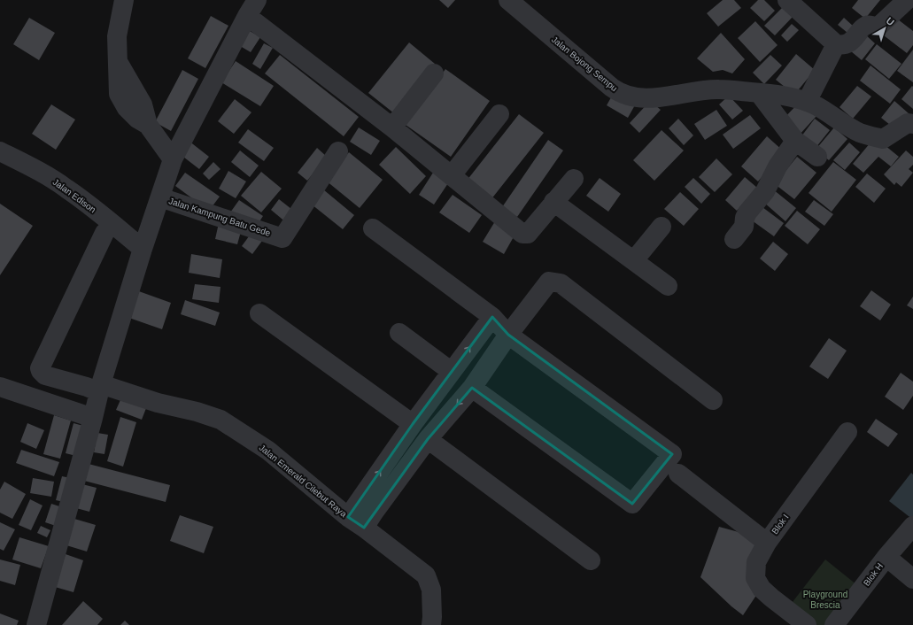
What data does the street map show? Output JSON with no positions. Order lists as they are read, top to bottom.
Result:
{
  "streets": {
    "street": [
      "Jalan Bojong Sempu",
      "Jalan Edison",
      "Jalan Kampung Batu Gede",
      "Jalan Emerald Cilebut Raya",
      "Blok I",
      "Blok H"
    ]
  },
  "parks": ["Playground Brescia"],
  "north": "top right"
}
